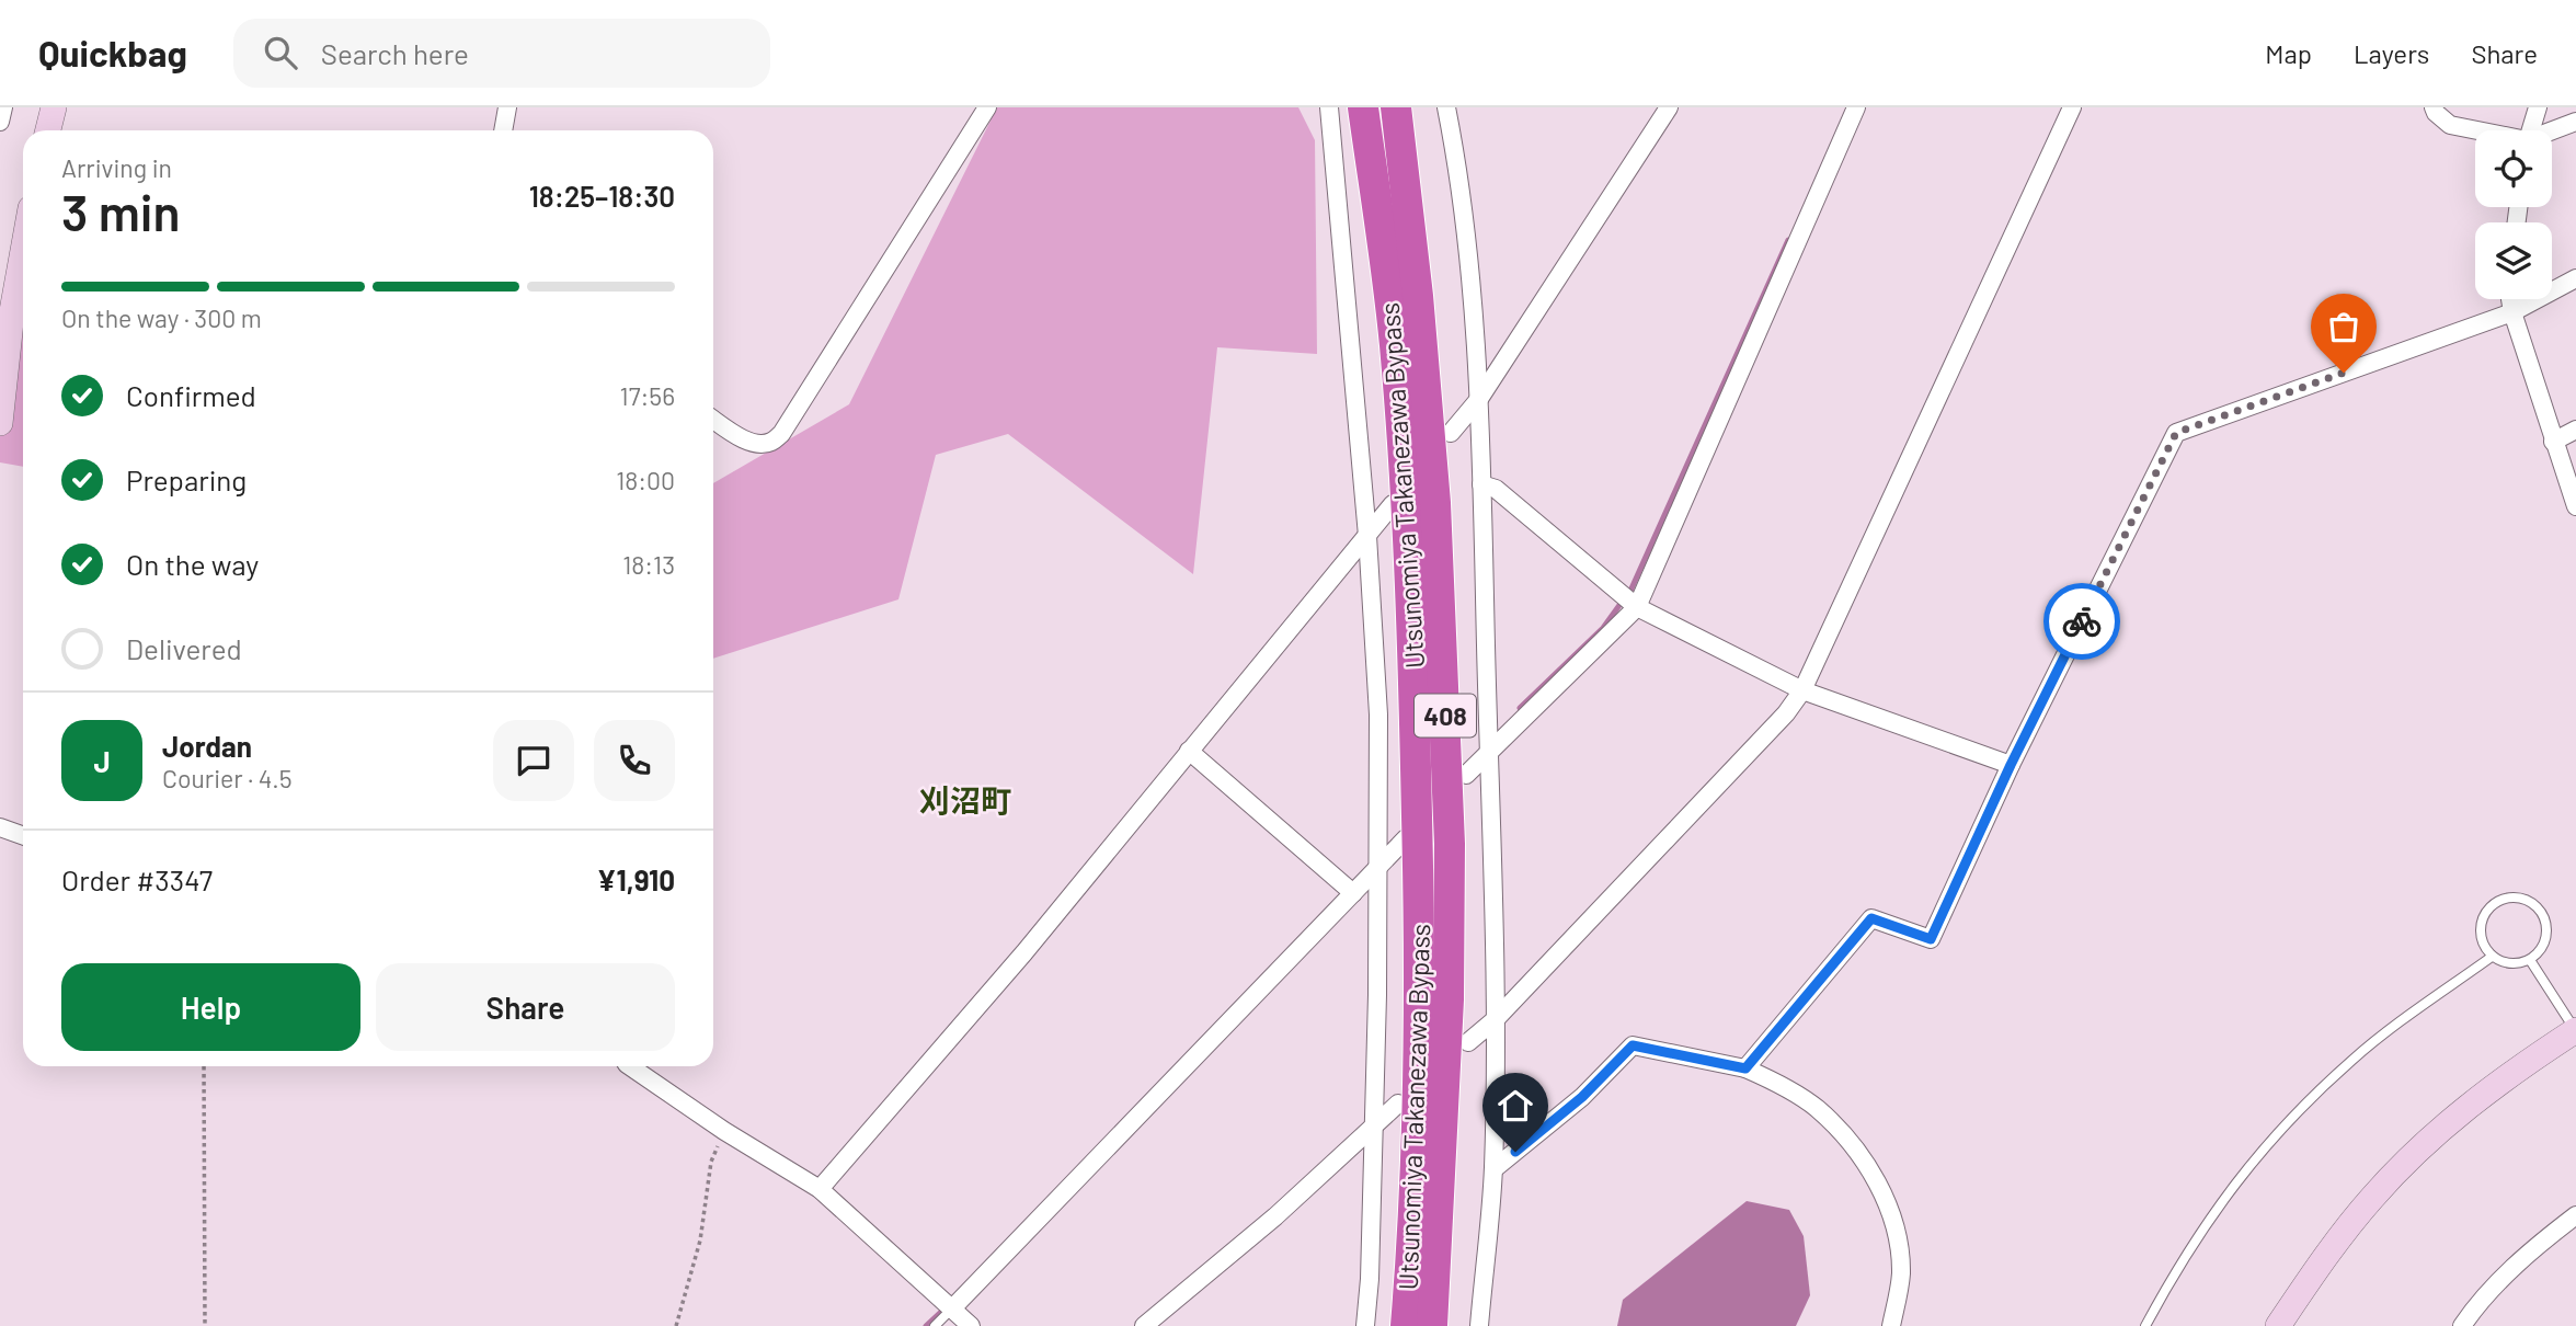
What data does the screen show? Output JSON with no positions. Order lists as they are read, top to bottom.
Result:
{
  "streets": {
    "highway": ["Utsunomiya Takanezawa Bypass", "408"]
  },
  "districts": ["刈沼町"],
  "page": {
    "header": "Quickbag",
    "search": "Search here",
    "nav": ["Map", "Layers", "Share"],
    "heading": ["3 min", "Arriving in", "18:25–18:30"],
    "panel": [
      "Jordan",
      "Courier · 4.5",
      "Order #3347",
      "¥1,910"
    ],
    "bar": "On the way · 300 m",
    "list": [
      ["Confirmed", "17:56"],
      ["Preparing", "18:00"],
      ["On the way", "18:13"],
      "Delivered"
    ],
    "round": "J",
    "buttons": ["Help", "Share"]
  }
}
